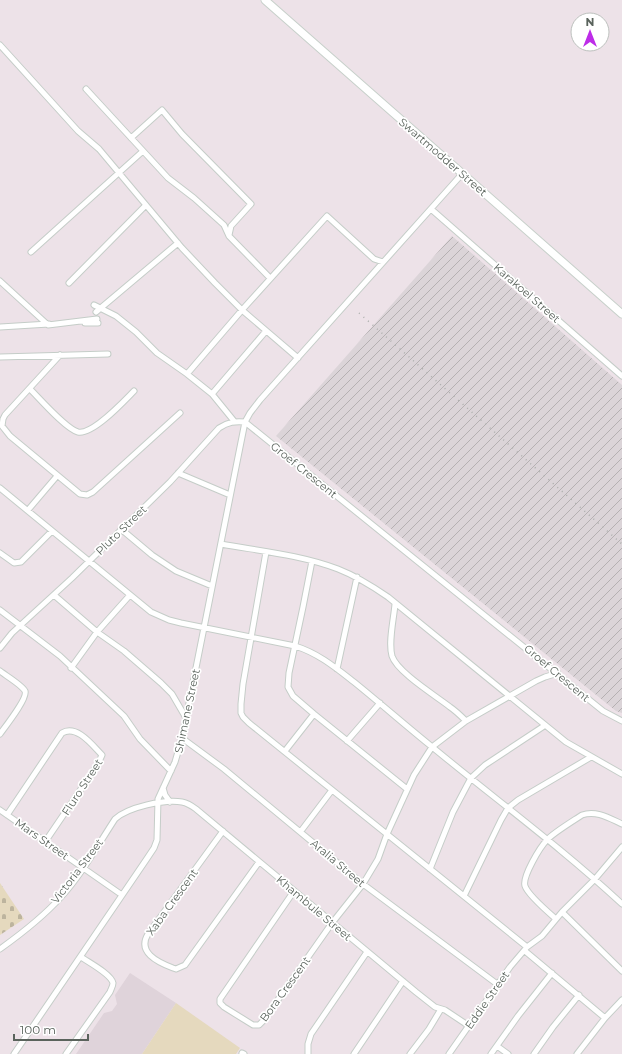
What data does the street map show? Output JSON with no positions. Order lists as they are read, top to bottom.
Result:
{
  "streets": {
    "main road": ["Swartmodder Street"],
    "street": [
      "Karakoel Street",
      "Groef Crescent",
      "Pluto Street",
      "Shimane Street",
      "Fluro Street",
      "Mars Street",
      "Aralia Street",
      "Victoria Street",
      "Xaba Crescent",
      "Khambule Street",
      "Bora Crescent",
      "Eddie Street"
    ]
  },
  "crossings": [
    ["Groef Crescent", "Shimane Street"],
    ["Shimane Street", "Mars Street"],
    ["Shimane Street", "Aralia Street"],
    ["Shimane Street", "Victoria Street"],
    ["Shimane Street", "Khambule Street"],
    ["Fluro Street", "Mars Street"],
    ["Mars Street", "Victoria Street"],
    ["Aralia Street", "Eddie Street"],
    ["Victoria Street", "Khambule Street"],
    ["Xaba Crescent", "Khambule Street"],
    ["Khambule Street", "Bora Crescent"],
    ["Khambule Street", "Eddie Street"]
  ],
  "scale_bar": "100 m",
  "north": "top"
}
